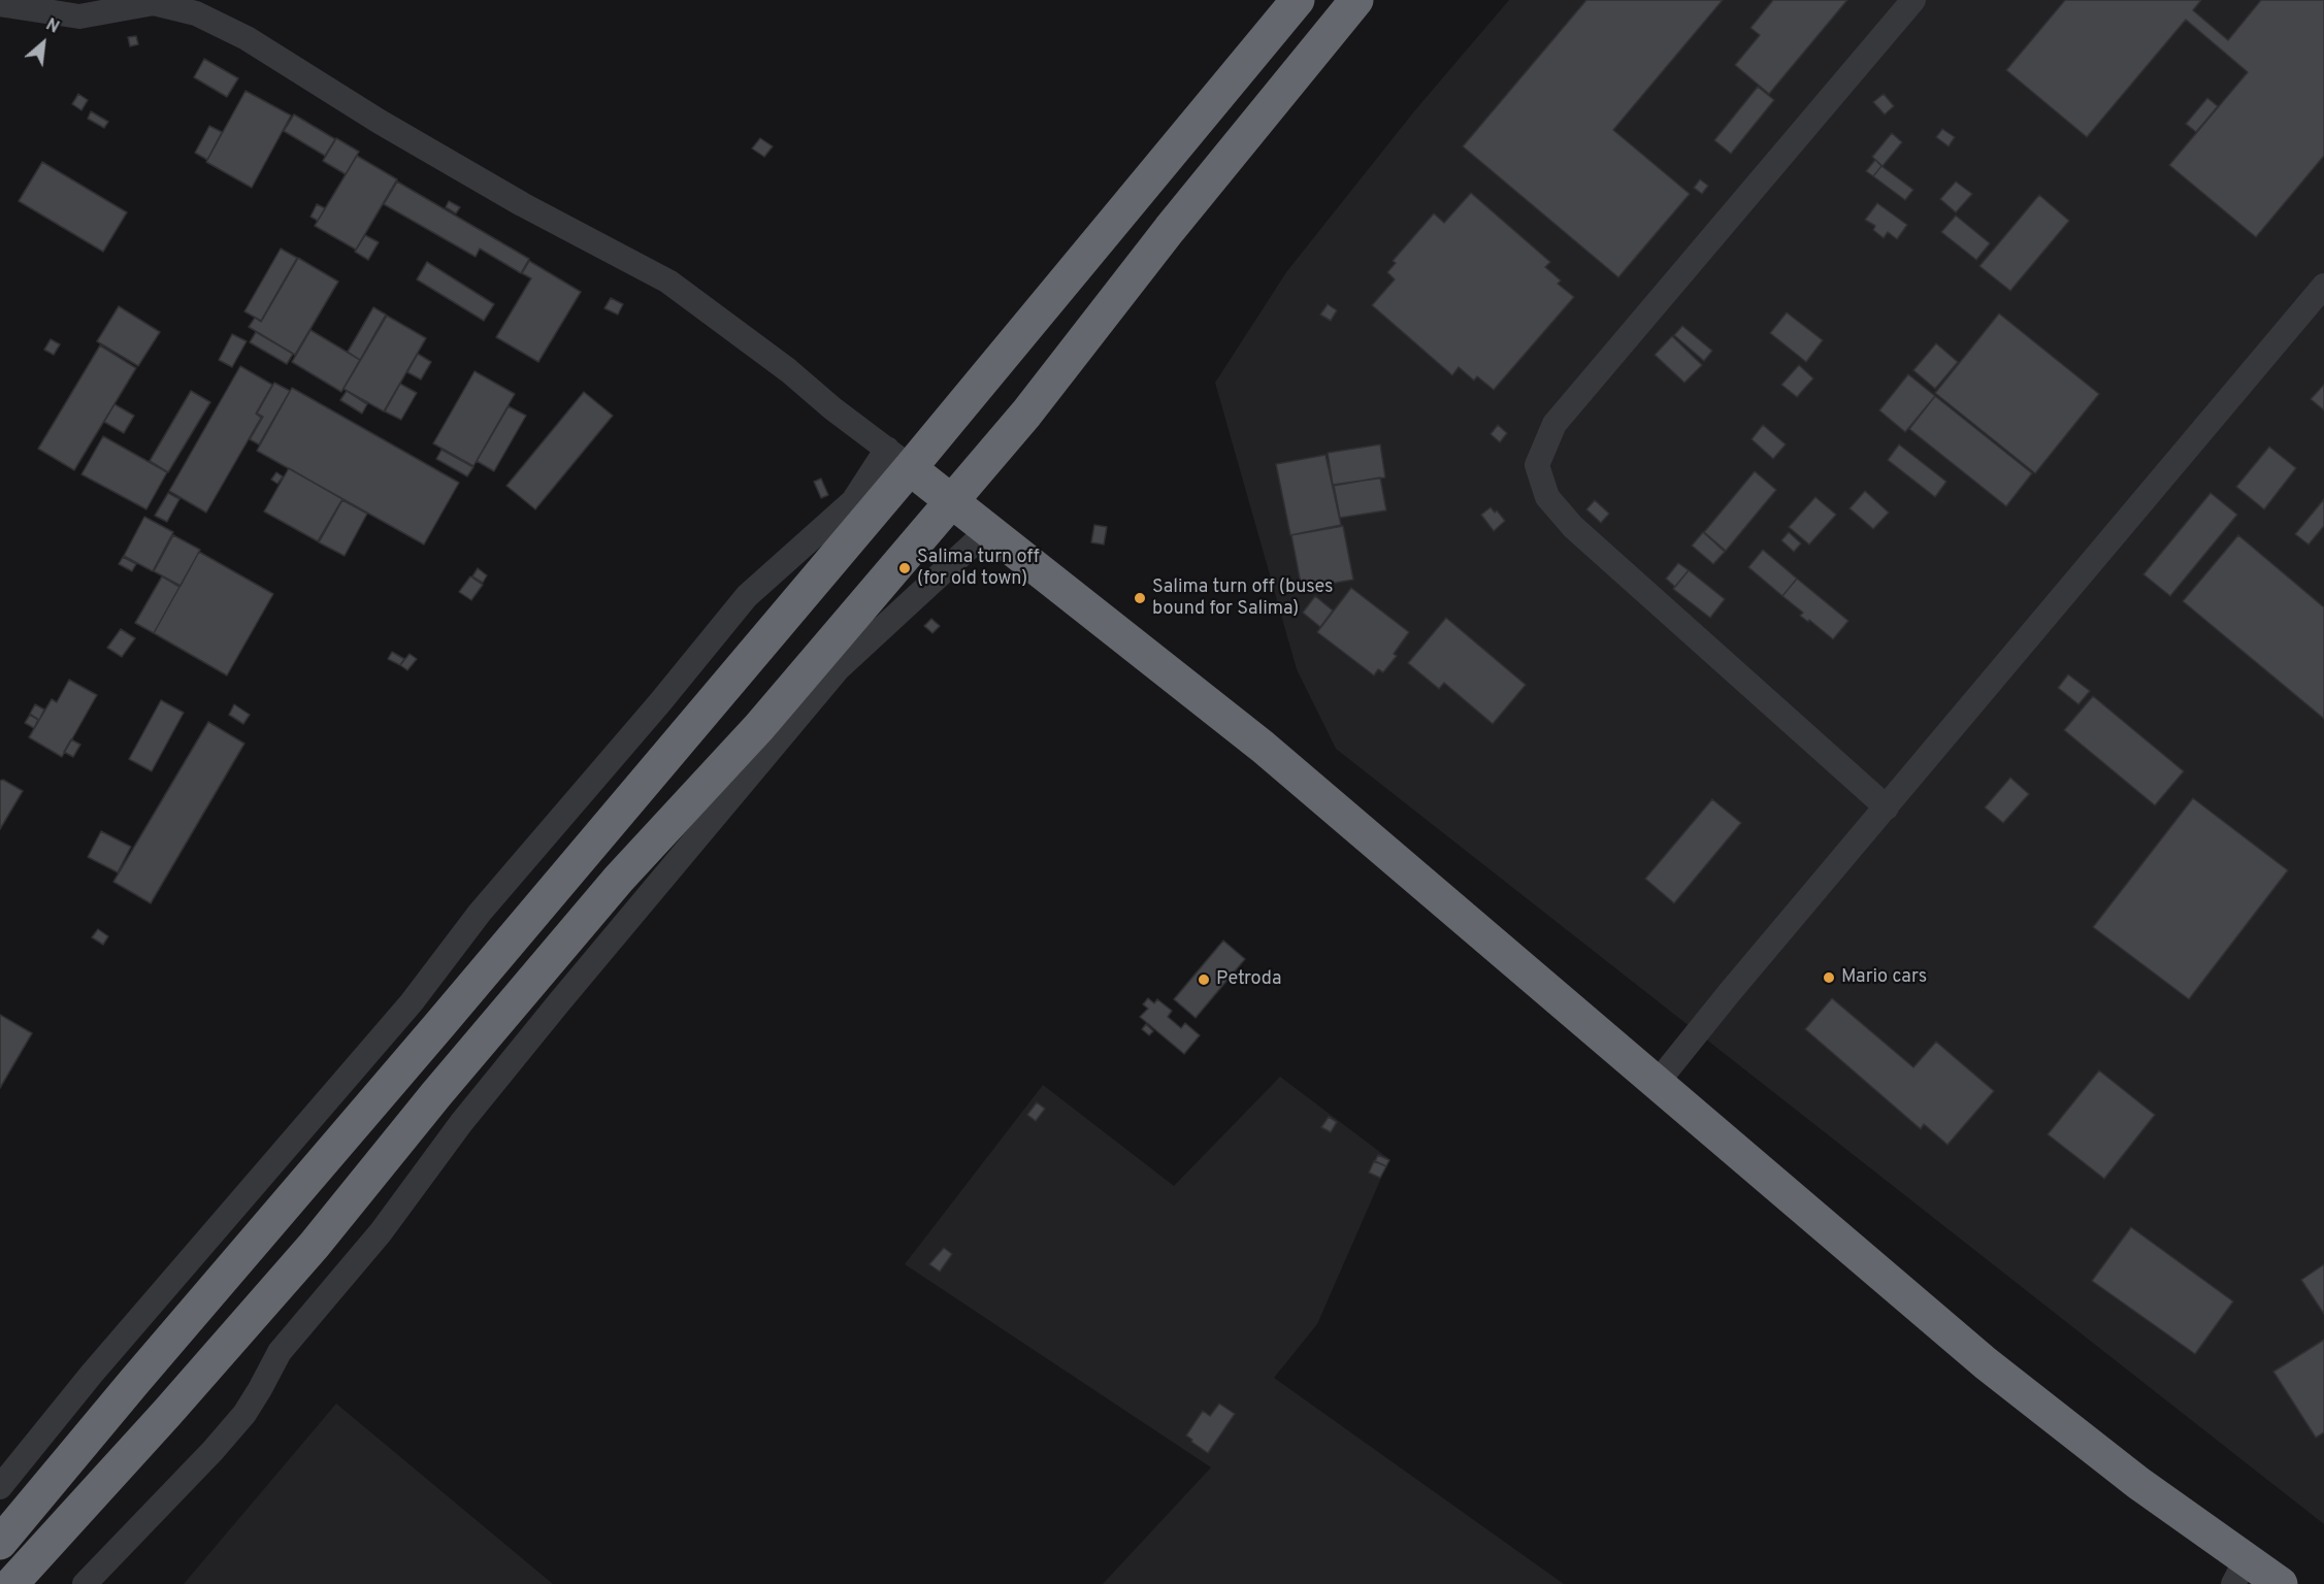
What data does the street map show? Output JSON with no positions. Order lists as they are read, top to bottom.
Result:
{
  "places": [
    "Salima turn off (for old town)",
    "Salima turn off (buses bound for Salima)",
    "Mario cars",
    "Petroda"
  ],
  "north": "top right"
}
